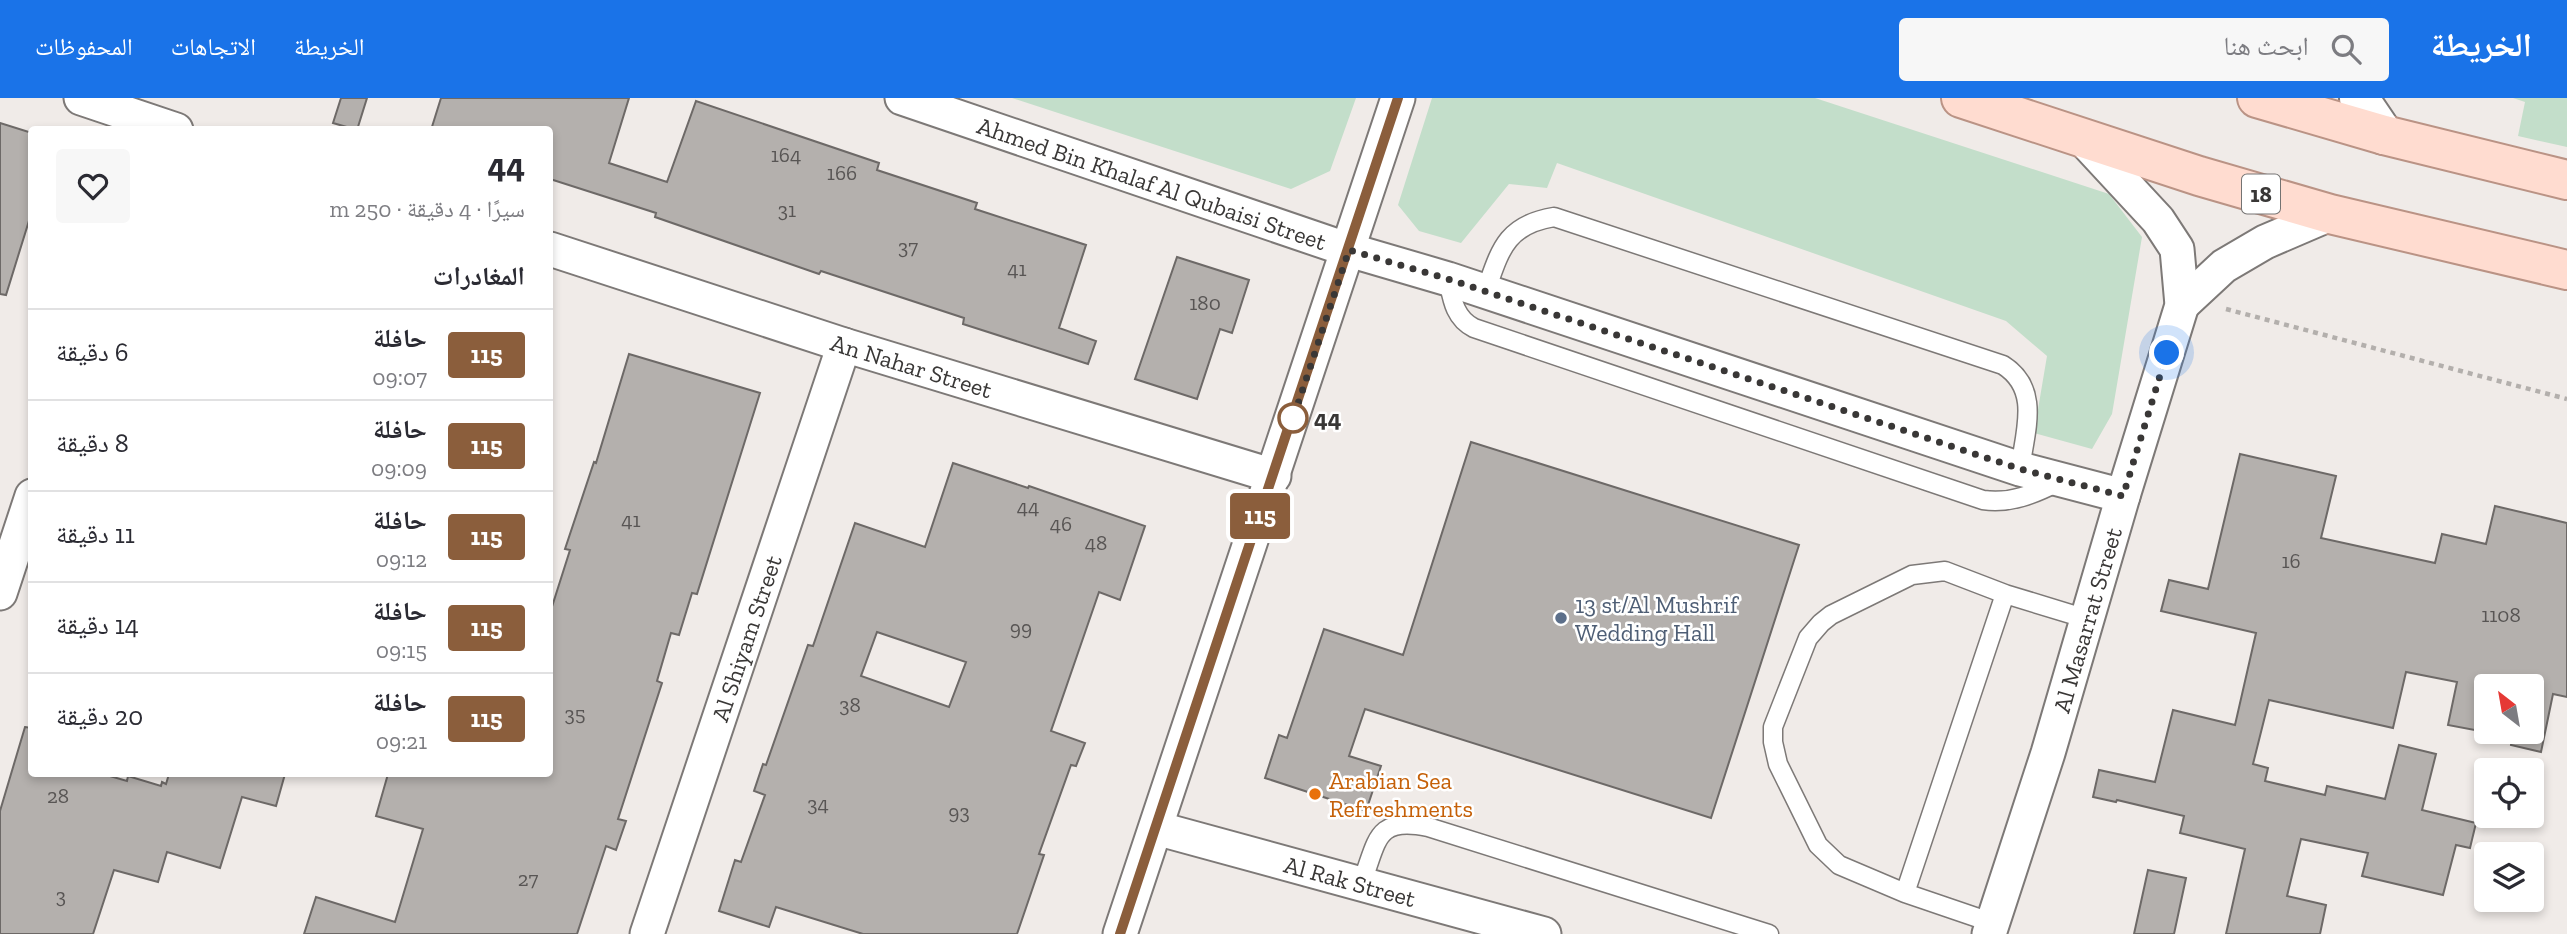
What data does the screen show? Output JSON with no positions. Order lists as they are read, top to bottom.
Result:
{
  "streets": {
    "main road": ["18"],
    "street": [
      "Ahmed Bin Khalaf Al Qubaisi Street",
      "An Nahar Street",
      "Al Masarrat Street",
      "Al Shiyam Street",
      "Al Rak Street"
    ]
  },
  "crossings": [
    ["Ahmed Bin Khalaf Al Qubaisi Street", "Al Masarrat Street"],
    ["18", "Al Masarrat Street"],
    ["An Nahar Street", "Al Shiyam Street"]
  ],
  "places": ["44", "13 st/Al Mushrif Wedding Hall", "Arabian Sea Refreshments"],
  "lines": ["bus line 115"],
  "house_numbers": [
    "164",
    "166",
    "31",
    "37",
    "41",
    "180",
    "44",
    "41",
    "46",
    "48",
    "16",
    "1108",
    "99",
    "38",
    "35",
    "28",
    "34",
    "93",
    "27",
    "3"
  ],
  "north": "top left",
  "page": {
    "header": "الخريطة",
    "search": "ابحث هنا",
    "nav": ["الخريطة", "الاتجاهات", "المحفوظات"],
    "on_map": "115",
    "heading": [
      ["44", "سيرًا · 4 دقيقة · 250 m"],
      "المغادرات"
    ],
    "list": [
      {
        "mark": "115",
        "name": "حافلة",
        "note": "09:07",
        "value": "6 دقيقة"
      },
      {
        "mark": "115",
        "name": "حافلة",
        "note": "09:09",
        "value": "8 دقيقة"
      },
      {
        "mark": "115",
        "name": "حافلة",
        "note": "09:12",
        "value": "11 دقيقة"
      },
      {
        "mark": "115",
        "name": "حافلة",
        "note": "09:15",
        "value": "14 دقيقة"
      },
      {
        "mark": "115",
        "name": "حافلة",
        "note": "09:21",
        "value": "20 دقيقة"
      }
    ]
  }
}
